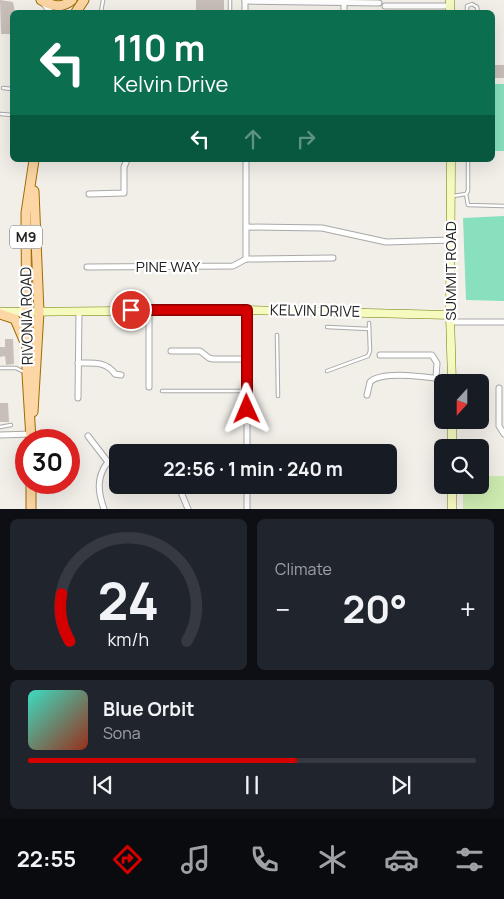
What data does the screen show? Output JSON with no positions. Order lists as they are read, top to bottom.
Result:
{
  "streets": {
    "main road": [
      "M9",
      "SUMMIT ROAD",
      "KELVIN DRIVE",
      "RIVONIA ROAD"
    ],
    "street": ["PINE WAY"]
  },
  "crossings": [
    ["SUMMIT ROAD", "KELVIN DRIVE"],
    ["KELVIN DRIVE", "RIVONIA ROAD"]
  ],
  "north": "bottom",
  "page": {
    "turn": ["110 m", "Kelvin Drive"],
    "limit": "30",
    "trip": "22:56 · 1 min · 240 m",
    "tile": "Climate",
    "heat": ["−", "20°", "+"],
    "song": ["Blue Orbit", "Sona"],
    "tabs": "22:55",
    "gauge": ["24", "km/h"]
  }
}
